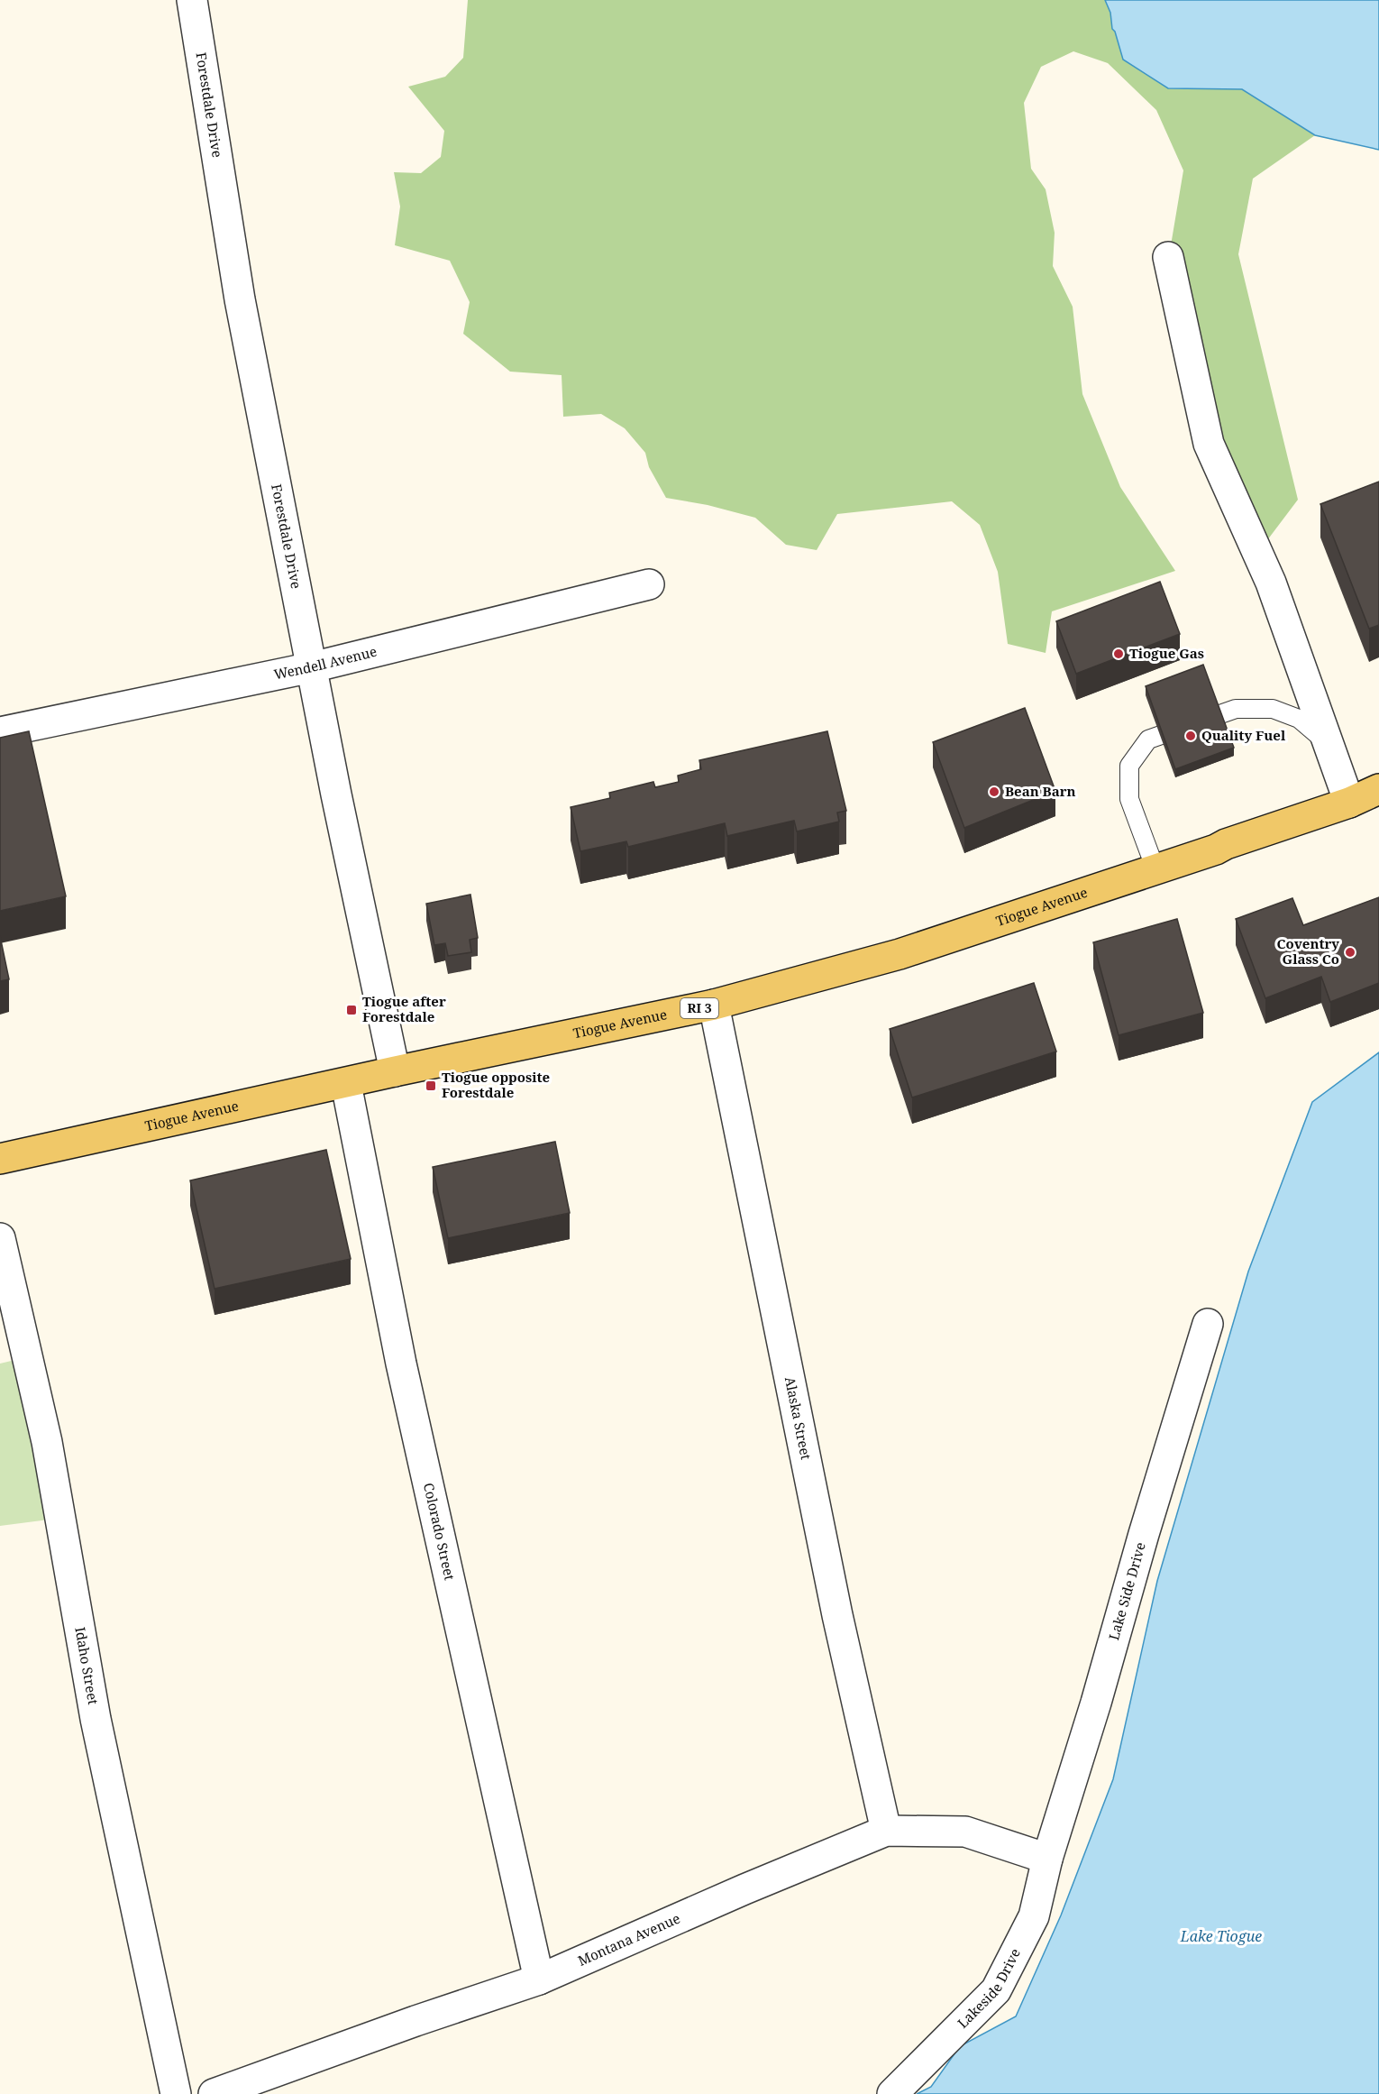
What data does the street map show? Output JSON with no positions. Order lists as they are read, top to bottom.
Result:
{
  "streets": {
    "main road": ["Tiogue Avenue", "RI 3"],
    "street": [
      "Forestdale Drive",
      "Wendell Avenue",
      "Alaska Street",
      "Colorado Street",
      "Lake Side Drive",
      "Idaho Street",
      "Montana Avenue",
      "Lakeside Drive"
    ]
  },
  "crossings": [
    ["Forestdale Drive", "Wendell Avenue"],
    ["Forestdale Drive", "Tiogue Avenue"],
    ["Tiogue Avenue", "Alaska Street"],
    ["Tiogue Avenue", "Colorado Street"],
    ["Alaska Street", "Montana Avenue"],
    ["Colorado Street", "Montana Avenue"],
    ["Lake Side Drive", "Montana Avenue"],
    ["Lake Side Drive", "Lakeside Drive"],
    ["Montana Avenue", "Lakeside Drive"]
  ],
  "water": ["Lake Tiogue"],
  "places": {
    "other": [
      "Tiogue Gas",
      "Quality Fuel",
      "Bean Barn",
      "Coventry Glass Co"
    ],
    "transit": ["Tiogue after Forestdale", "Tiogue opposite Forestdale"]
  }
}
